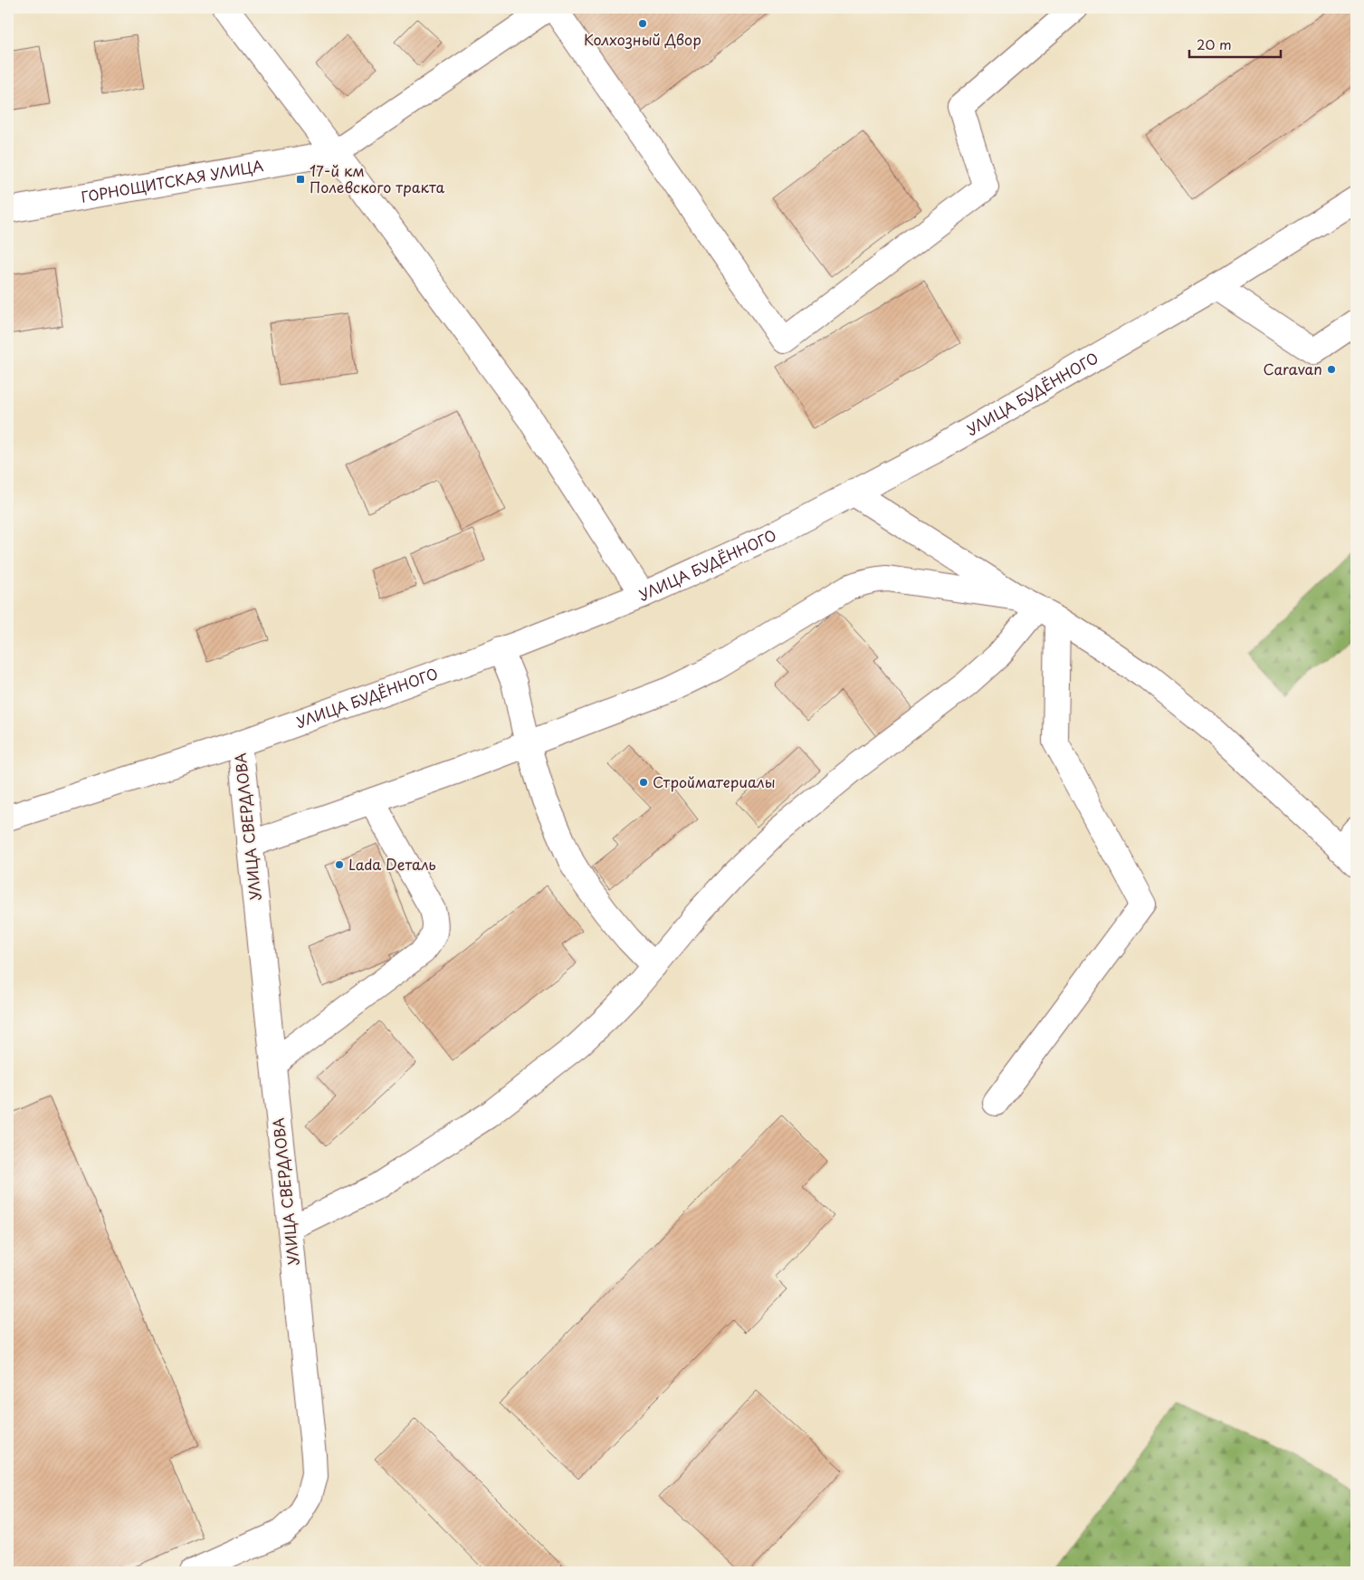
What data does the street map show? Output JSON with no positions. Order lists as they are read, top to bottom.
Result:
{
  "streets": {
    "street": ["ГОРНОЩИТСКАЯ УЛИЦА", "УЛИЦА БУДЁННОГО", "УЛИЦА СВЕРДЛОВА"]
  },
  "crossings": [
    ["УЛИЦА БУДЁННОГО", "УЛИЦА СВЕРДЛОВА"]
  ],
  "places": {
    "other": [
      "Колхозный Двор",
      "Caravan",
      "Стройматериалы",
      "Lada Dеталь"
    ],
    "transit": ["17-й км Полевского тракта"]
  },
  "scale_bar": "20 m"
}
